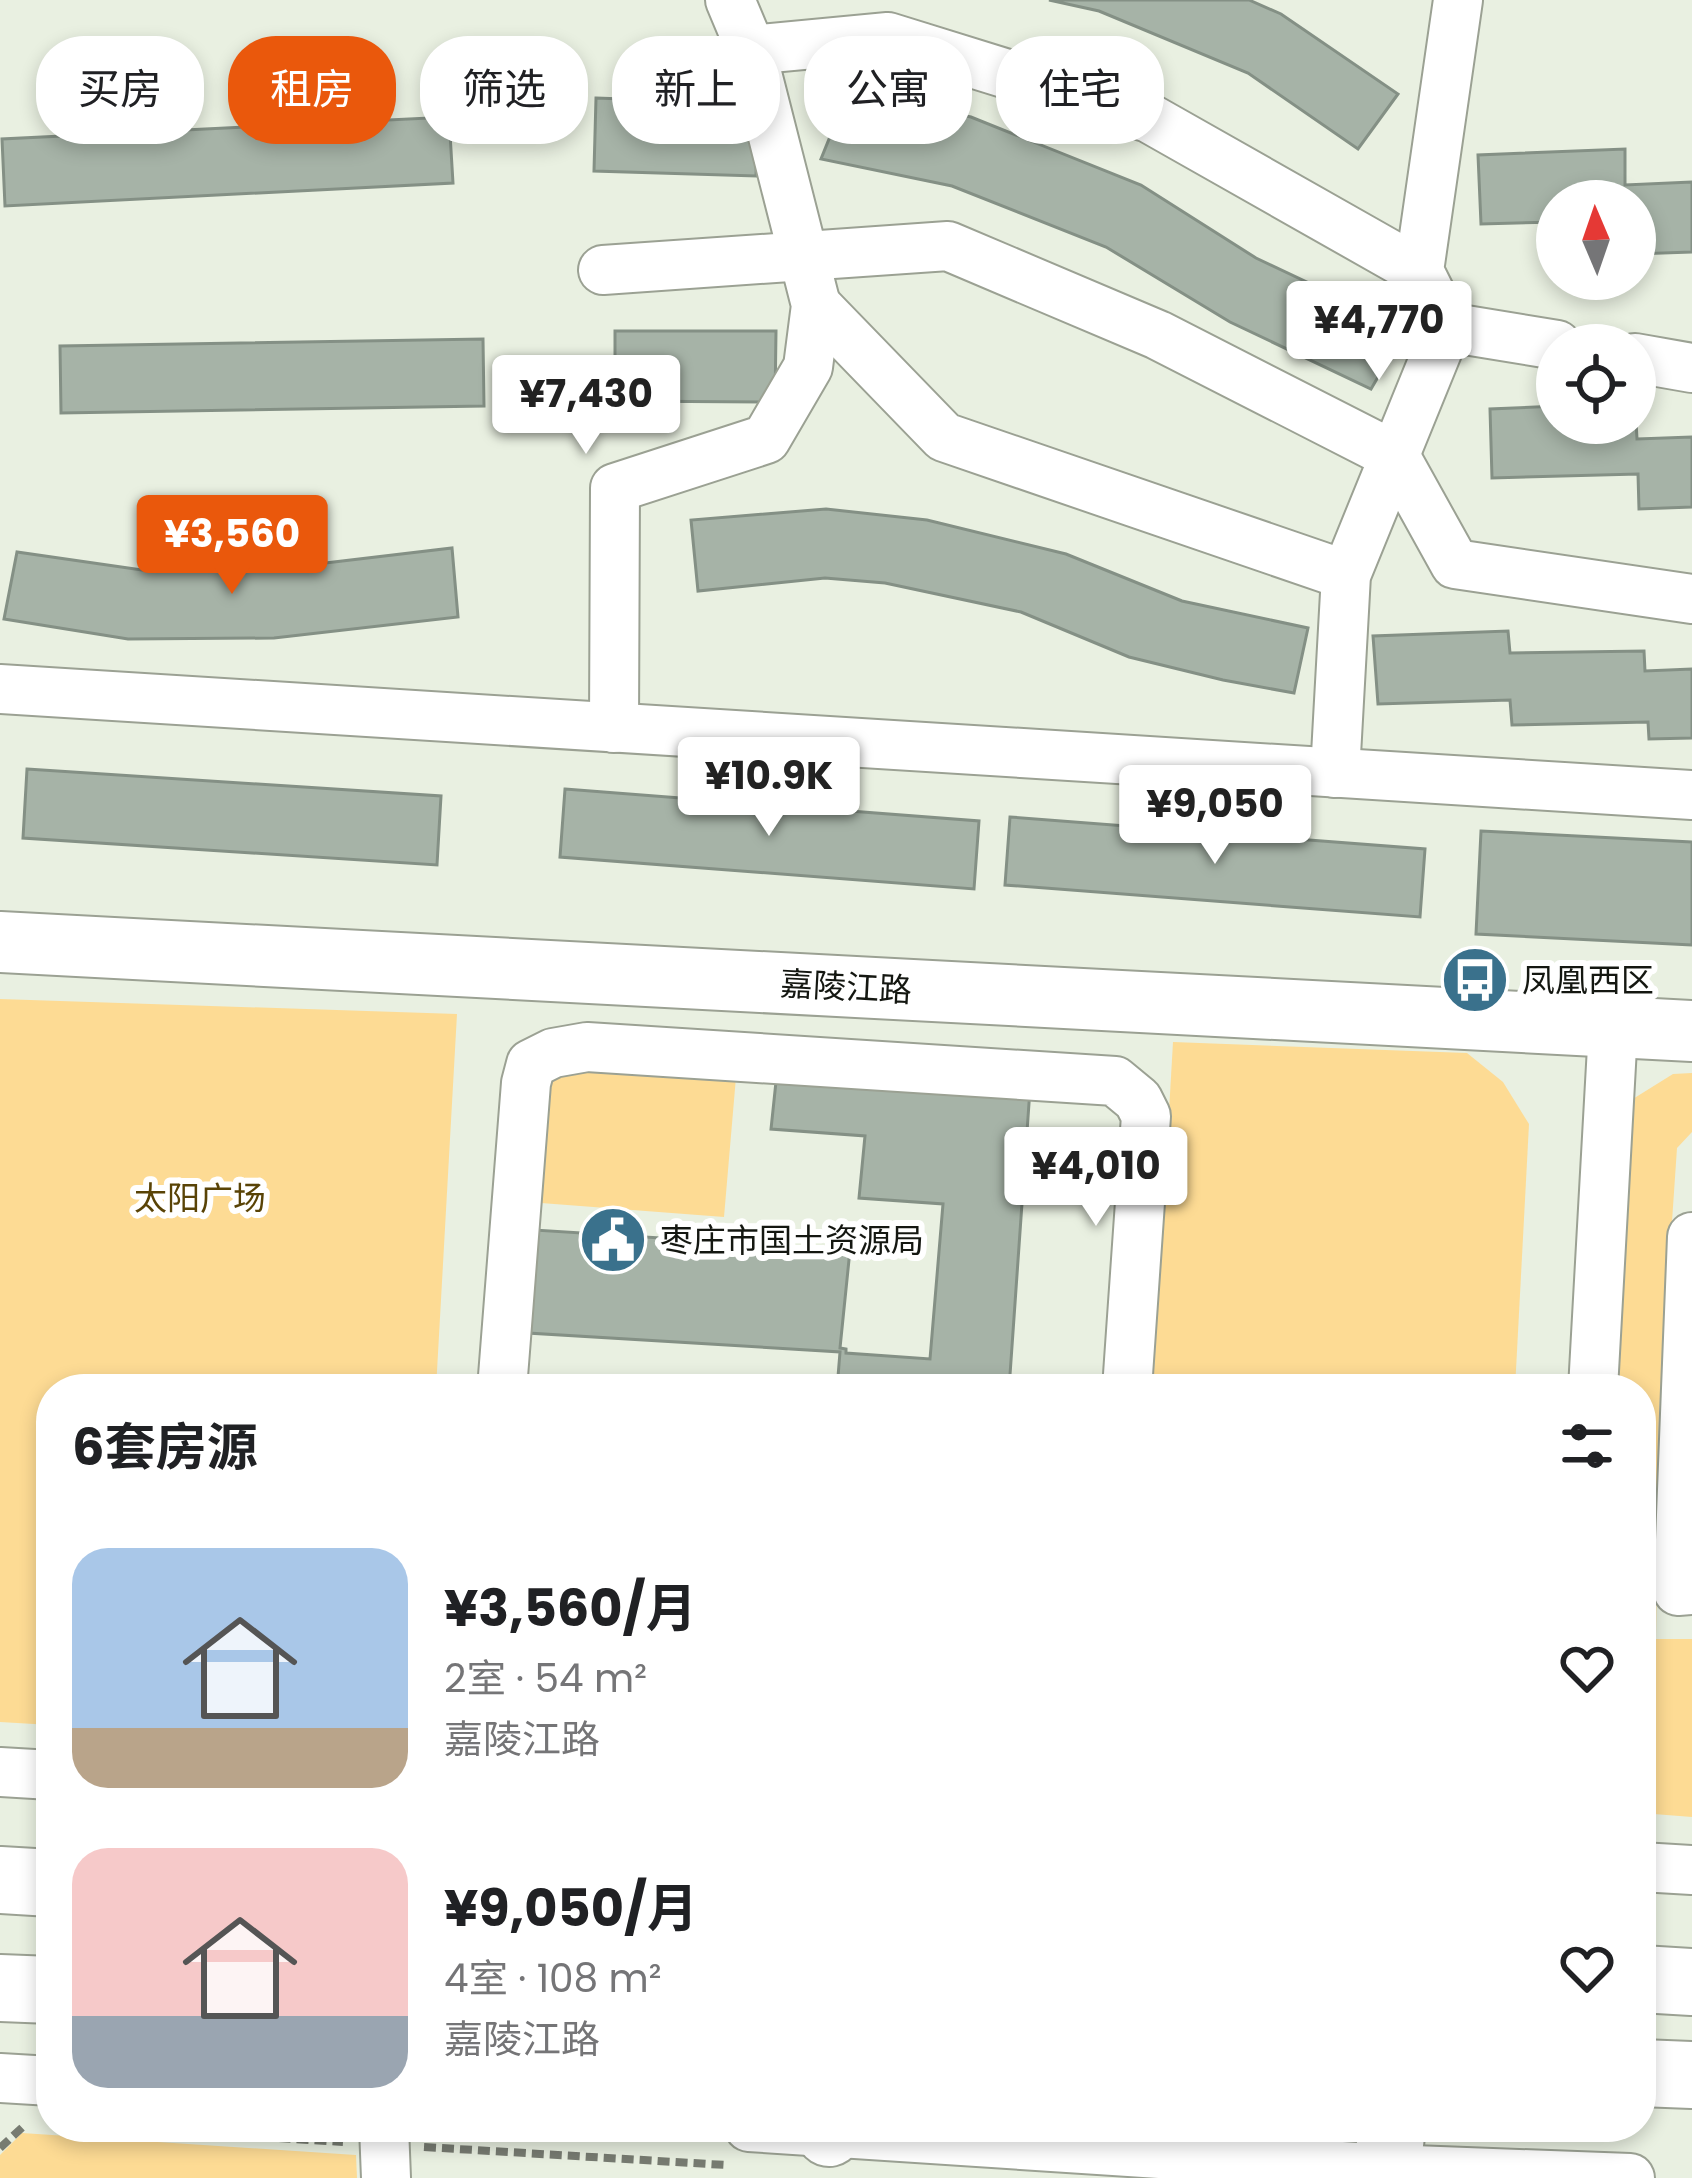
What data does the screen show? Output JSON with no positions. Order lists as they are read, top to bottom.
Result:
{
  "streets": {
    "street": ["嘉陵江路"]
  },
  "parks": ["太阳广场"],
  "places": {
    "bus stop": ["凤凰西区"],
    "public building": ["枣庄市国土资源局"]
  },
  "north": "top",
  "page": {
    "chip": [
      "买房",
      "租房",
      "筛选",
      "新上",
      "公寓",
      "住宅"
    ],
    "price": [
      "¥4,770",
      "¥7,430",
      "¥3,560",
      "¥10.9K",
      "¥9,050",
      "¥4,010"
    ],
    "heading": "6套房源",
    "list": [
      {
        "name": "¥3,560/月",
        "note": "2室 · 54 m² · 嘉陵江路"
      },
      {
        "name": "¥9,050/月",
        "note": "4室 · 108 m² · 嘉陵江路"
      }
    ]
  }
}
